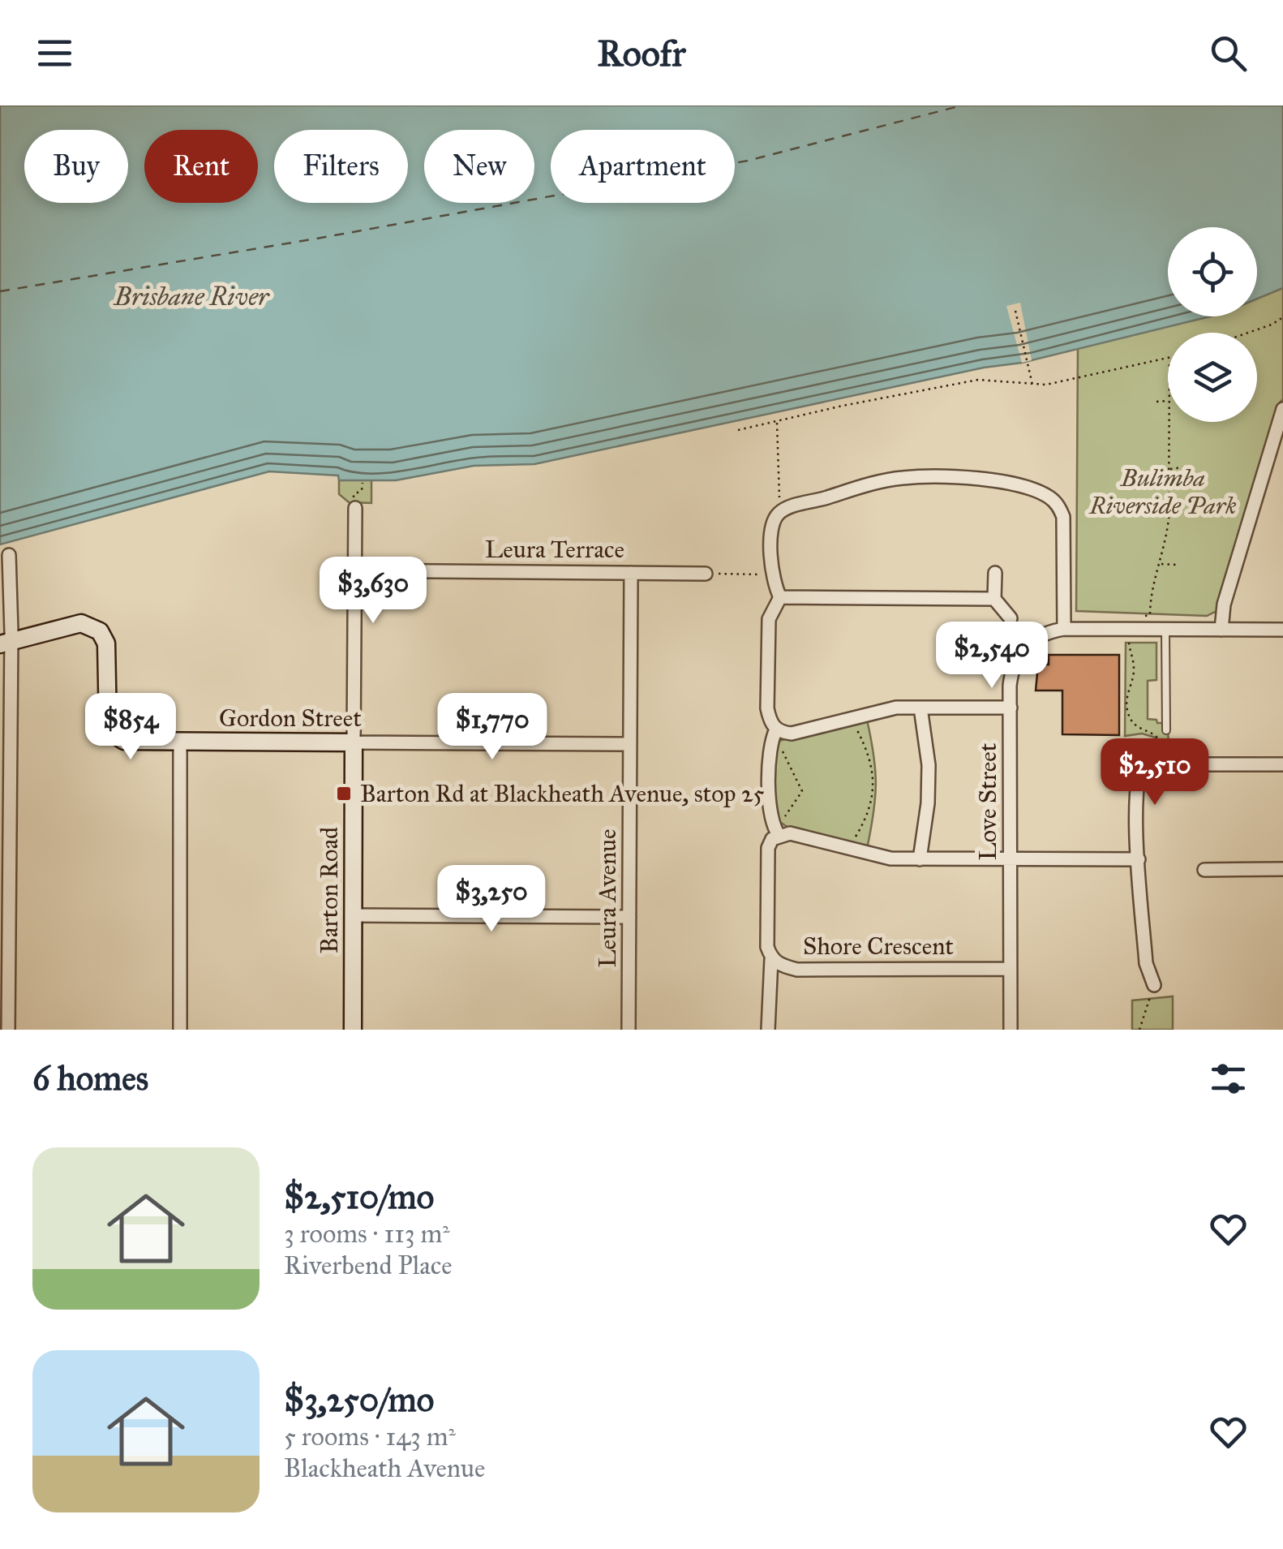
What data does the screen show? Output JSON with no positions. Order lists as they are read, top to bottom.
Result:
{
  "streets": {
    "street": [
      "Leura Terrace",
      "Gordon Street",
      "Love Street",
      "Barton Road",
      "Leura Avenue",
      "Shore Crescent"
    ]
  },
  "crossings": [
    ["Leura Terrace", "Barton Road"],
    ["Leura Terrace", "Leura Avenue"],
    ["Gordon Street", "Barton Road"],
    ["Gordon Street", "Leura Avenue"],
    ["Love Street", "Shore Crescent"]
  ],
  "water": ["Brisbane River"],
  "parks": ["Bulimba Riverside Park"],
  "places": {
    "transit": ["Barton Rd at Blackheath Avenue, stop 25"]
  },
  "page": {
    "header": "Roofr",
    "chip": [
      "Buy",
      "Rent",
      "Filters",
      "New",
      "Apartment"
    ],
    "price": [
      "$3,630",
      "$2,540",
      "$854",
      "$1,770",
      "$2,510",
      "$3,250"
    ],
    "heading": "6 homes",
    "list": [
      {
        "name": "$2,510/mo",
        "note": "3 rooms · 113 m² · Riverbend Place"
      },
      {
        "name": "$3,250/mo",
        "note": "5 rooms · 143 m² · Blackheath Avenue"
      }
    ]
  }
}
